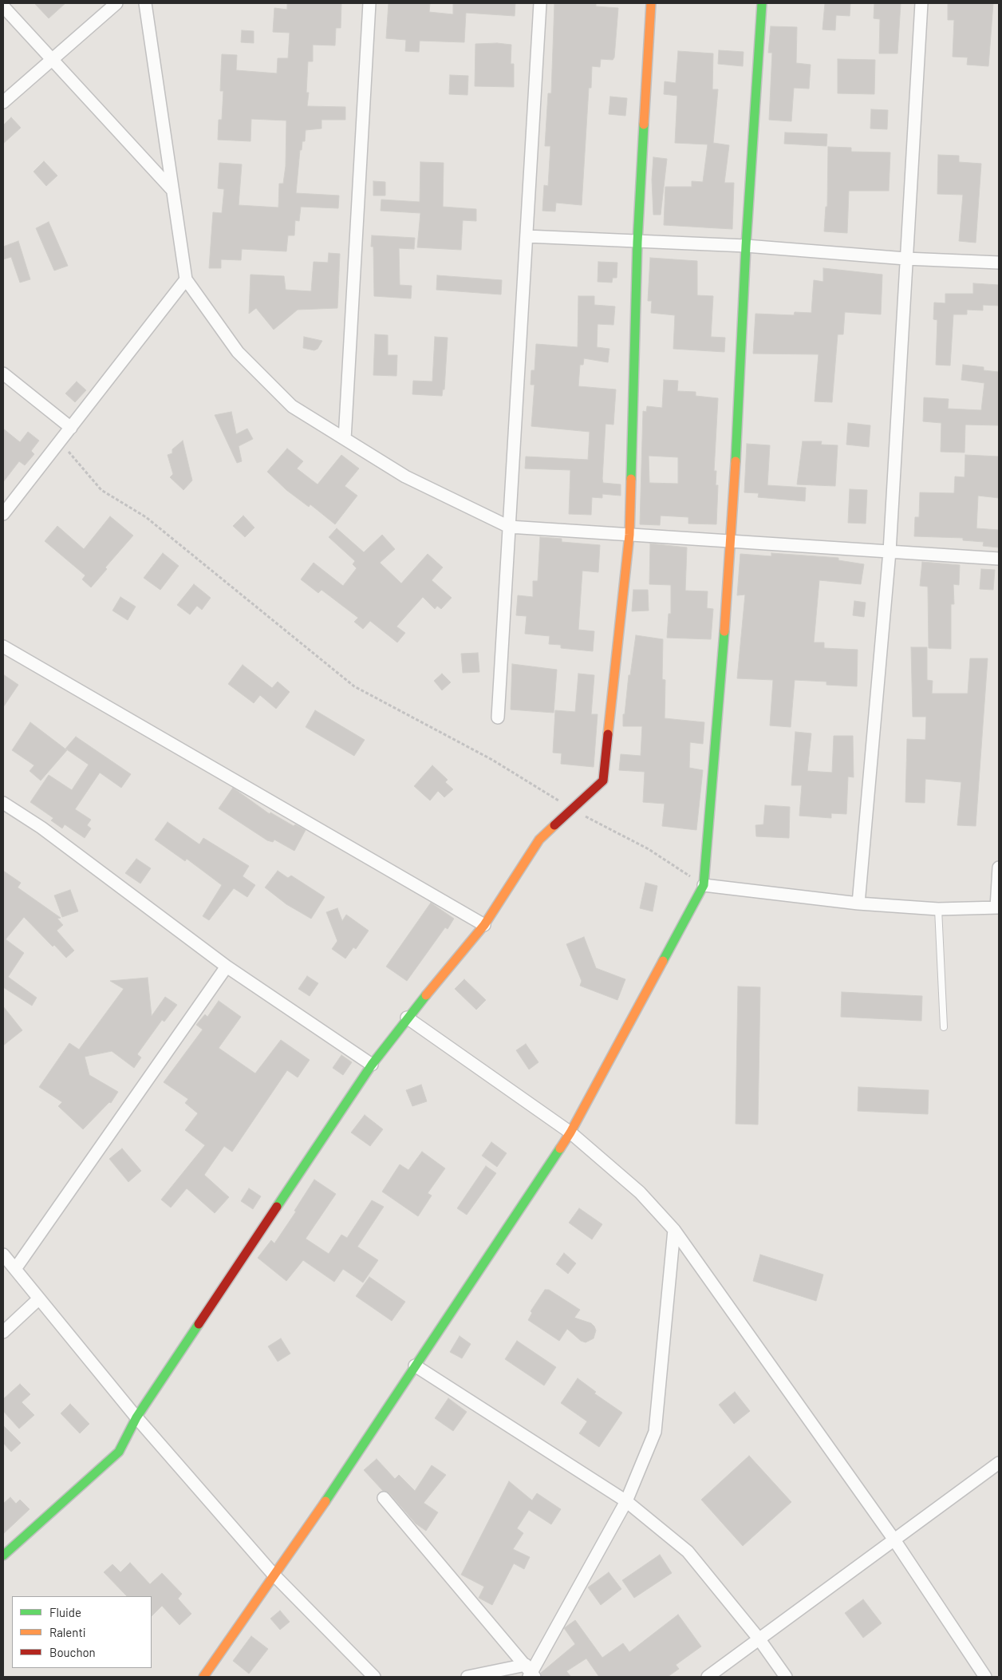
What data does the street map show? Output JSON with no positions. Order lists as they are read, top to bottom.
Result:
{
  "legend": ["Fluide", "Ralenti", "Bouchon"]
}
